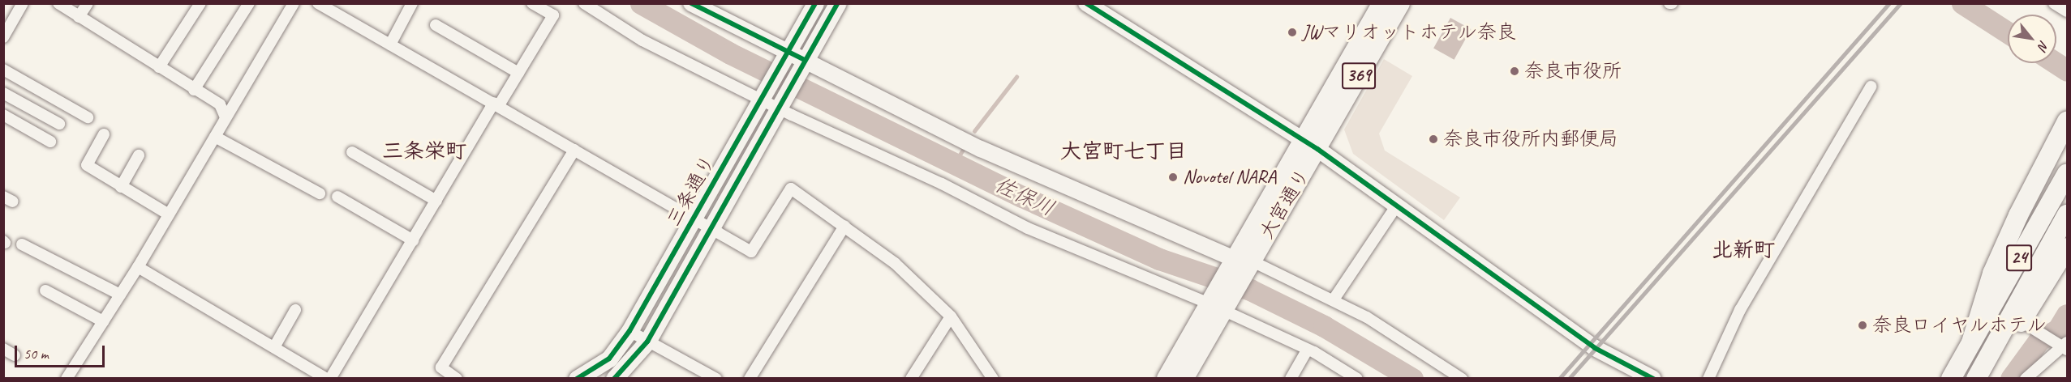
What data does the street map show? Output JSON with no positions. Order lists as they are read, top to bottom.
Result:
{
  "streets": {
    "highway": ["369", "大宮通り", "24"],
    "main road": ["三条通り"]
  },
  "districts": ["三条栄町", "大宮町七丁目", "北新町"],
  "water": ["佐保川"],
  "places": [
    "JWマリオットホテル奈良",
    "奈良市役所",
    "奈良市役所内郵便局",
    "Novotel NARA",
    "奈良ロイヤルホテル"
  ],
  "scale_bar": "50 m",
  "north": "bottom right"
}
